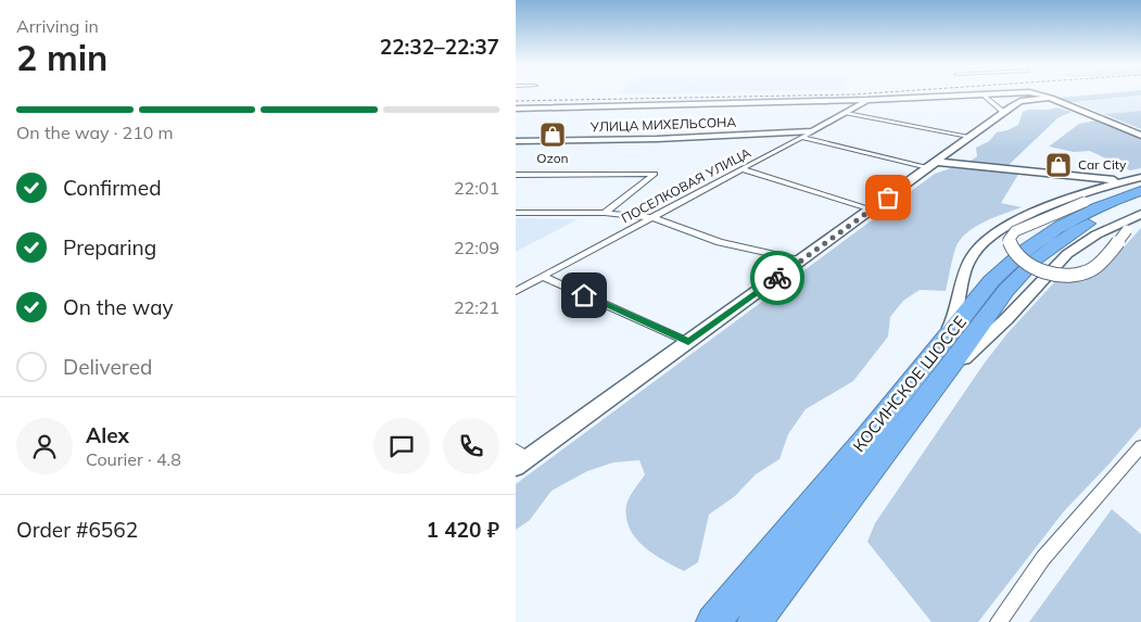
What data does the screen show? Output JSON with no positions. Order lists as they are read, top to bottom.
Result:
{
  "streets": {
    "highway": ["КОСИНСКОЕ ШОССЕ"],
    "street": ["УЛИЦА МИХЕЛЬСОНА", "ПОСЕЛКОВАЯ УЛИЦА"]
  },
  "crossings": [
    ["УЛИЦА МИХЕЛЬСОНА", "ПОСЕЛКОВАЯ УЛИЦА"]
  ],
  "places": {
    "shop": ["Ozon", "Car City"]
  },
  "page": {
    "heading": ["2 min", "Arriving in", "22:32–22:37"],
    "panel": [
      "Alex",
      "Courier · 4.8",
      "Order #6562",
      "1 420 ₽"
    ],
    "bar": "On the way · 210 m",
    "list": [
      ["Confirmed", "22:01"],
      ["Preparing", "22:09"],
      ["On the way", "22:21"],
      "Delivered"
    ]
  }
}
